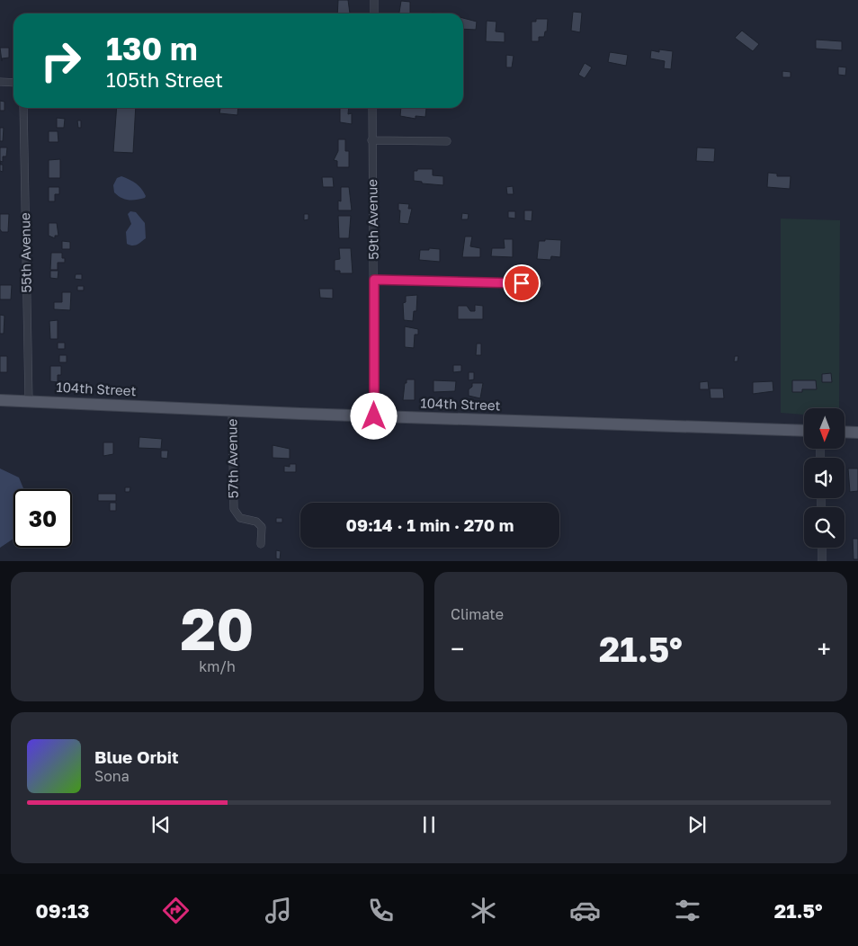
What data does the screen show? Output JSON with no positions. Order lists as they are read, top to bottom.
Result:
{
  "streets": {
    "main road": ["104th Street"],
    "street": ["59th Avenue", "55th Avenue", "57th Avenue"]
  },
  "crossings": [
    ["59th Avenue", "104th Street"],
    ["55th Avenue", "104th Street"],
    ["104th Street", "57th Avenue"]
  ],
  "north": "bottom",
  "page": {
    "turn": ["130 m", "105th Street"],
    "limit": "30",
    "trip": "09:14 · 1 min · 270 m",
    "tile": [
      ["20", "km/h"],
      "Climate"
    ],
    "heat": ["−", "21.5°", "+"],
    "song": ["Blue Orbit", "Sona"],
    "tabs": ["09:13", "21.5°"]
  }
}
